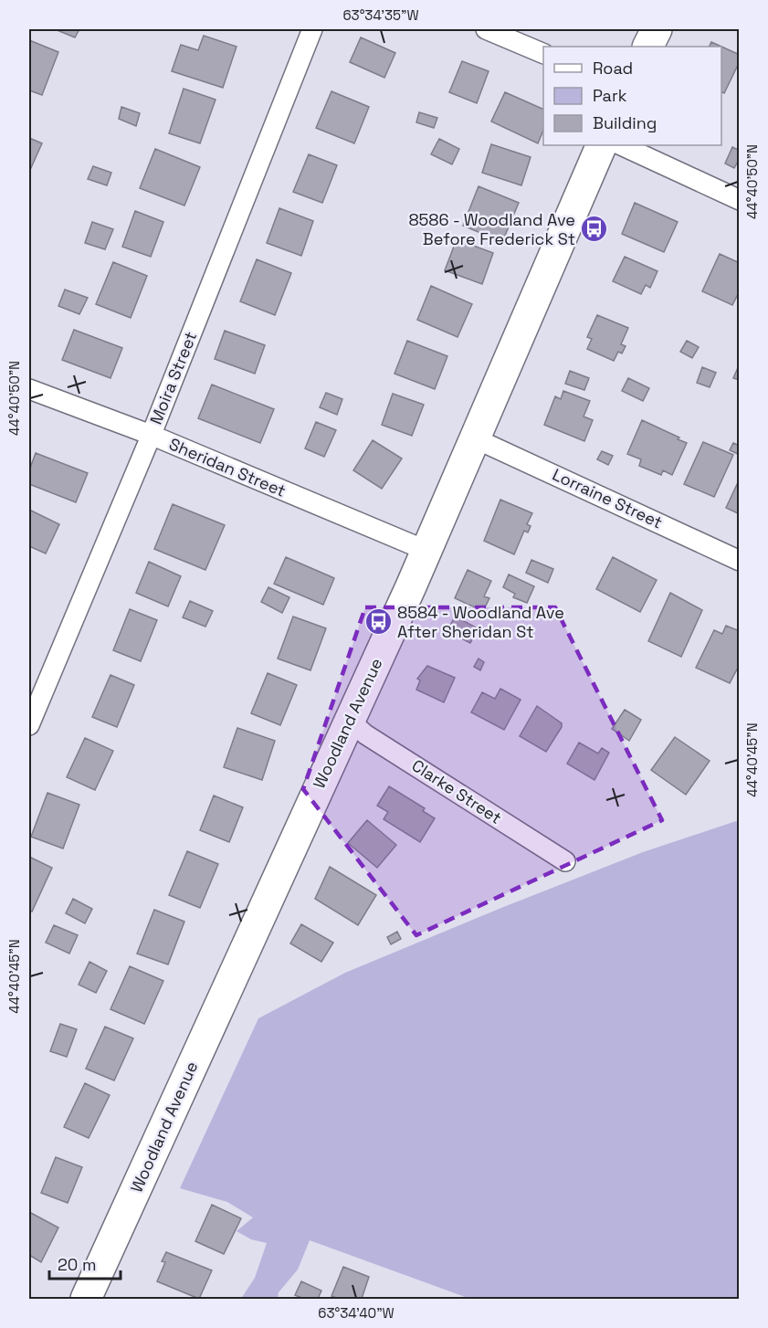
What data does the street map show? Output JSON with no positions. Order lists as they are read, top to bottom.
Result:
{
  "streets": {
    "main road": ["Woodland Avenue"],
    "street": [
      "Moira Street",
      "Sheridan Street",
      "Lorraine Street",
      "Clarke Street"
    ]
  },
  "crossings": [
    ["Moira Street", "Sheridan Street"],
    ["Sheridan Street", "Woodland Avenue"],
    ["Lorraine Street", "Woodland Avenue"],
    ["Woodland Avenue", "Clarke Street"]
  ],
  "places": {
    "bus stop": ["8586 - Woodland Ave Before Frederick St", "8584 - Woodland Ave After Sheridan St"]
  },
  "legend": ["Road", "Park", "Building"],
  "scale_bar": "20 m",
  "coordinates": [
    "63°34'35\"W",
    "44°40'50\"N",
    "44°40'45\"N",
    "63°34'40\"W"
  ]
}
